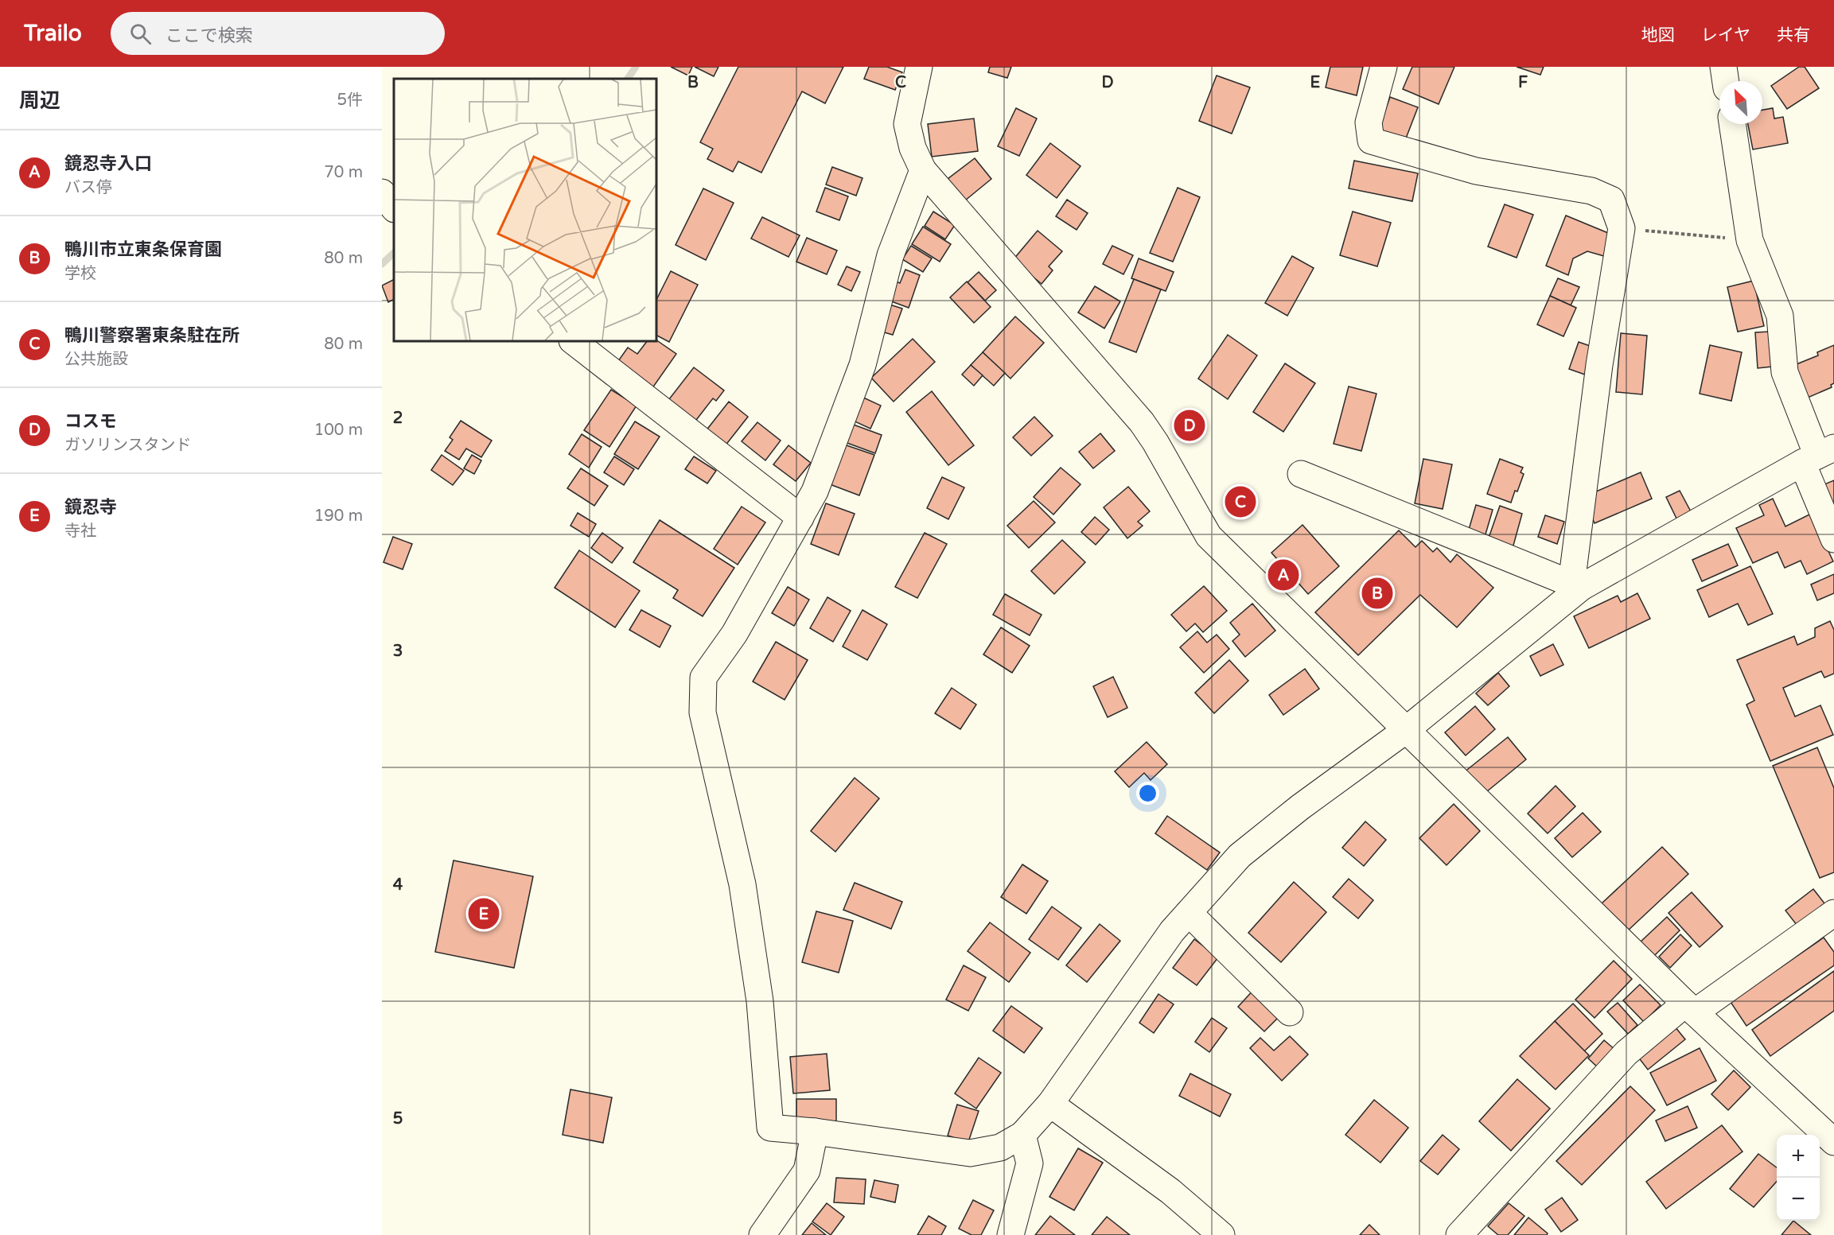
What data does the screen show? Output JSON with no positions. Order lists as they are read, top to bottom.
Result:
{
  "north": "top left",
  "page": {
    "header": "Trailo",
    "search": "ここで検索",
    "nav": ["地図", "レイヤ", "共有"],
    "heading": ["周辺", "5件"],
    "list": [
      {
        "mark": "A",
        "name": "鏡忍寺入口",
        "note": "バス停",
        "value": "70 m"
      },
      {
        "mark": "B",
        "name": "鴨川市立東条保育園",
        "note": "学校",
        "value": "80 m"
      },
      {
        "mark": "C",
        "name": "鴨川警察署東条駐在所",
        "note": "公共施設",
        "value": "80 m"
      },
      {
        "mark": "D",
        "name": "コスモ",
        "note": "ガソリンスタンド",
        "value": "100 m"
      },
      {
        "mark": "E",
        "name": "鏡忍寺",
        "note": "寺社",
        "value": "190 m"
      }
    ],
    "pins": [
      "D",
      "C",
      "A",
      "B",
      "E"
    ],
    "map_buttons": ["+", "−"]
  },
  "grid": {
    "columns": [
      "B",
      "C",
      "D",
      "E",
      "F"
    ],
    "rows": [
      "2",
      "3",
      "4",
      "5"
    ]
  }
}
